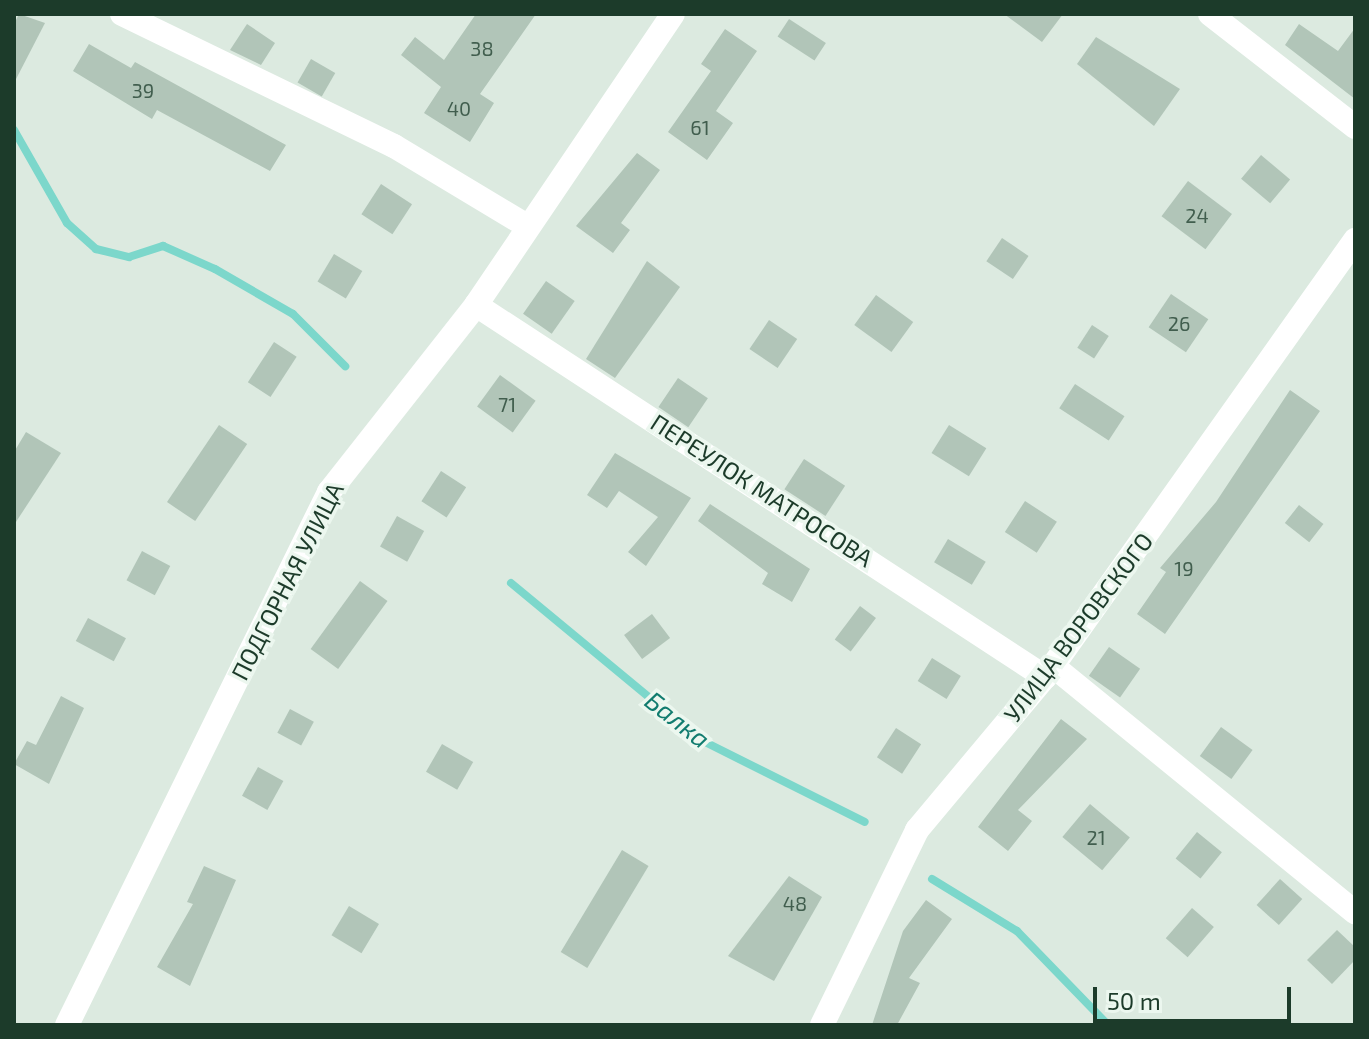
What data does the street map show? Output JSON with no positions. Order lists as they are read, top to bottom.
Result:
{
  "streets": {
    "street": ["ПЕРЕУЛОК МАТРОСОВА", "ПОДГОРНАЯ УЛИЦА", "УЛИЦА ВОРОВСКОГО"]
  },
  "crossings": [
    ["ПЕРЕУЛОК МАТРОСОВА", "ПОДГОРНАЯ УЛИЦА"],
    ["ПЕРЕУЛОК МАТРОСОВА", "УЛИЦА ВОРОВСКОГО"]
  ],
  "water": ["Балка"],
  "house_numbers": [
    "38",
    "39",
    "40",
    "61",
    "24",
    "26",
    "71",
    "19",
    "21",
    "48"
  ],
  "scale_bar": "50 m"
}
